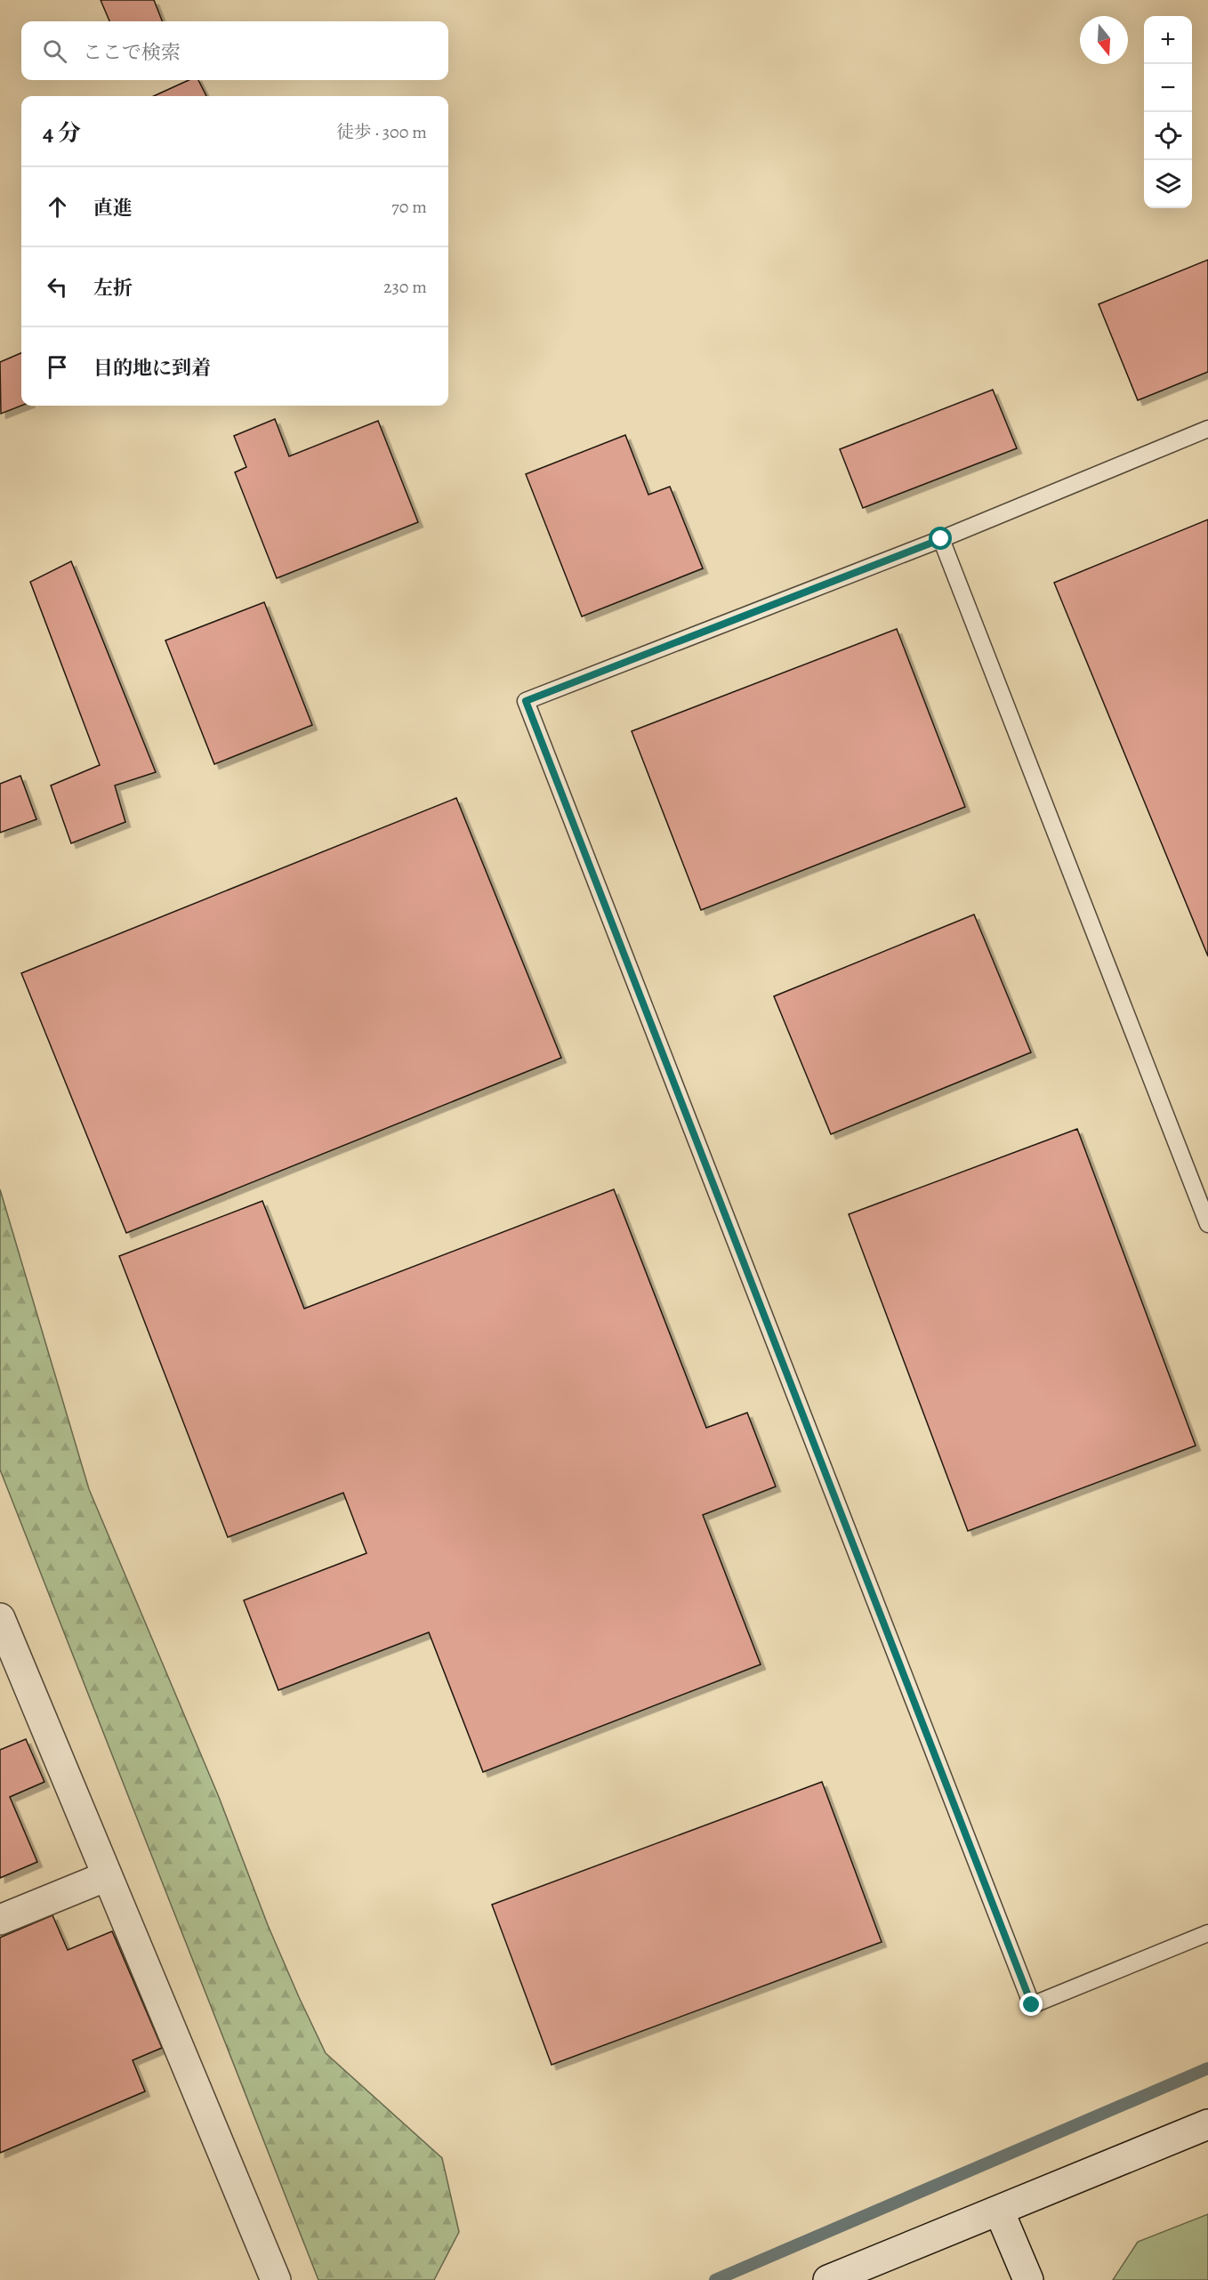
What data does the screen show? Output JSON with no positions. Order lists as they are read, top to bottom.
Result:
{
  "north": "bottom",
  "page": {
    "map_buttons": ["+", "−"],
    "search": "ここで検索",
    "heading": ["4 分", "徒歩 · 300 m"],
    "list": [
      ["直進", "70 m"],
      ["左折", "230 m"],
      "目的地に到着"
    ]
  }
}
